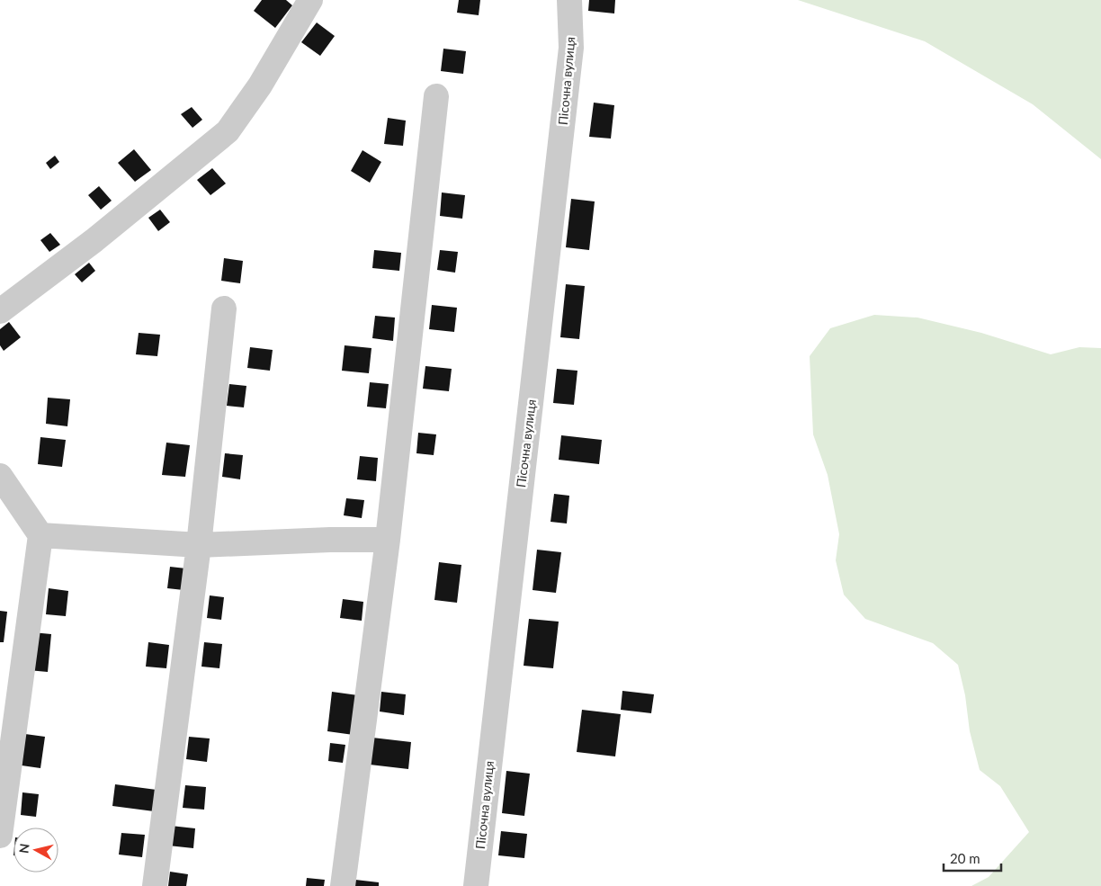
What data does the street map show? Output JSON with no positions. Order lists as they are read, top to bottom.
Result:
{
  "streets": {
    "street": ["Пісочна вулиця"]
  },
  "scale_bar": "20 m",
  "north": "left"
}
